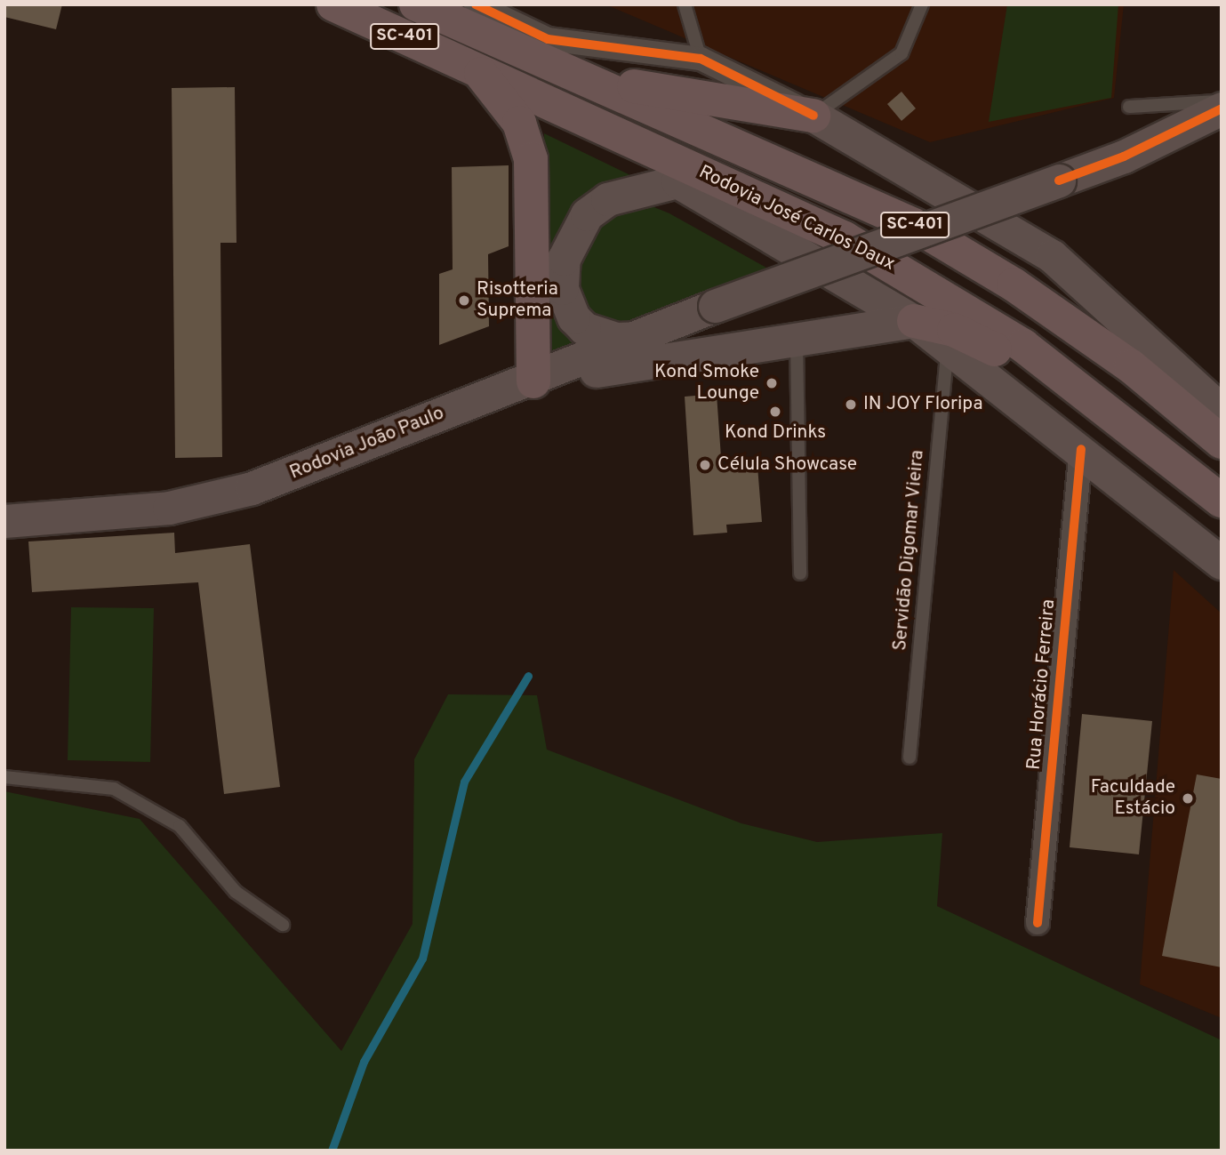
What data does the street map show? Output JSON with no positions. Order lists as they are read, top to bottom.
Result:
{
  "streets": {
    "highway": ["SC-401", "Rodovia José Carlos Daux"],
    "main road": ["Rodovia João Paulo"],
    "street": ["Rua Horácio Ferreira"],
    "lane": ["Servidão Digomar Vieira"]
  },
  "places": [
    "Risotteria Suprema",
    "Kond Smoke Lounge",
    "IN JOY Floripa",
    "Kond Drinks",
    "Célula Showcase",
    "Faculdade Estácio"
  ]
}
